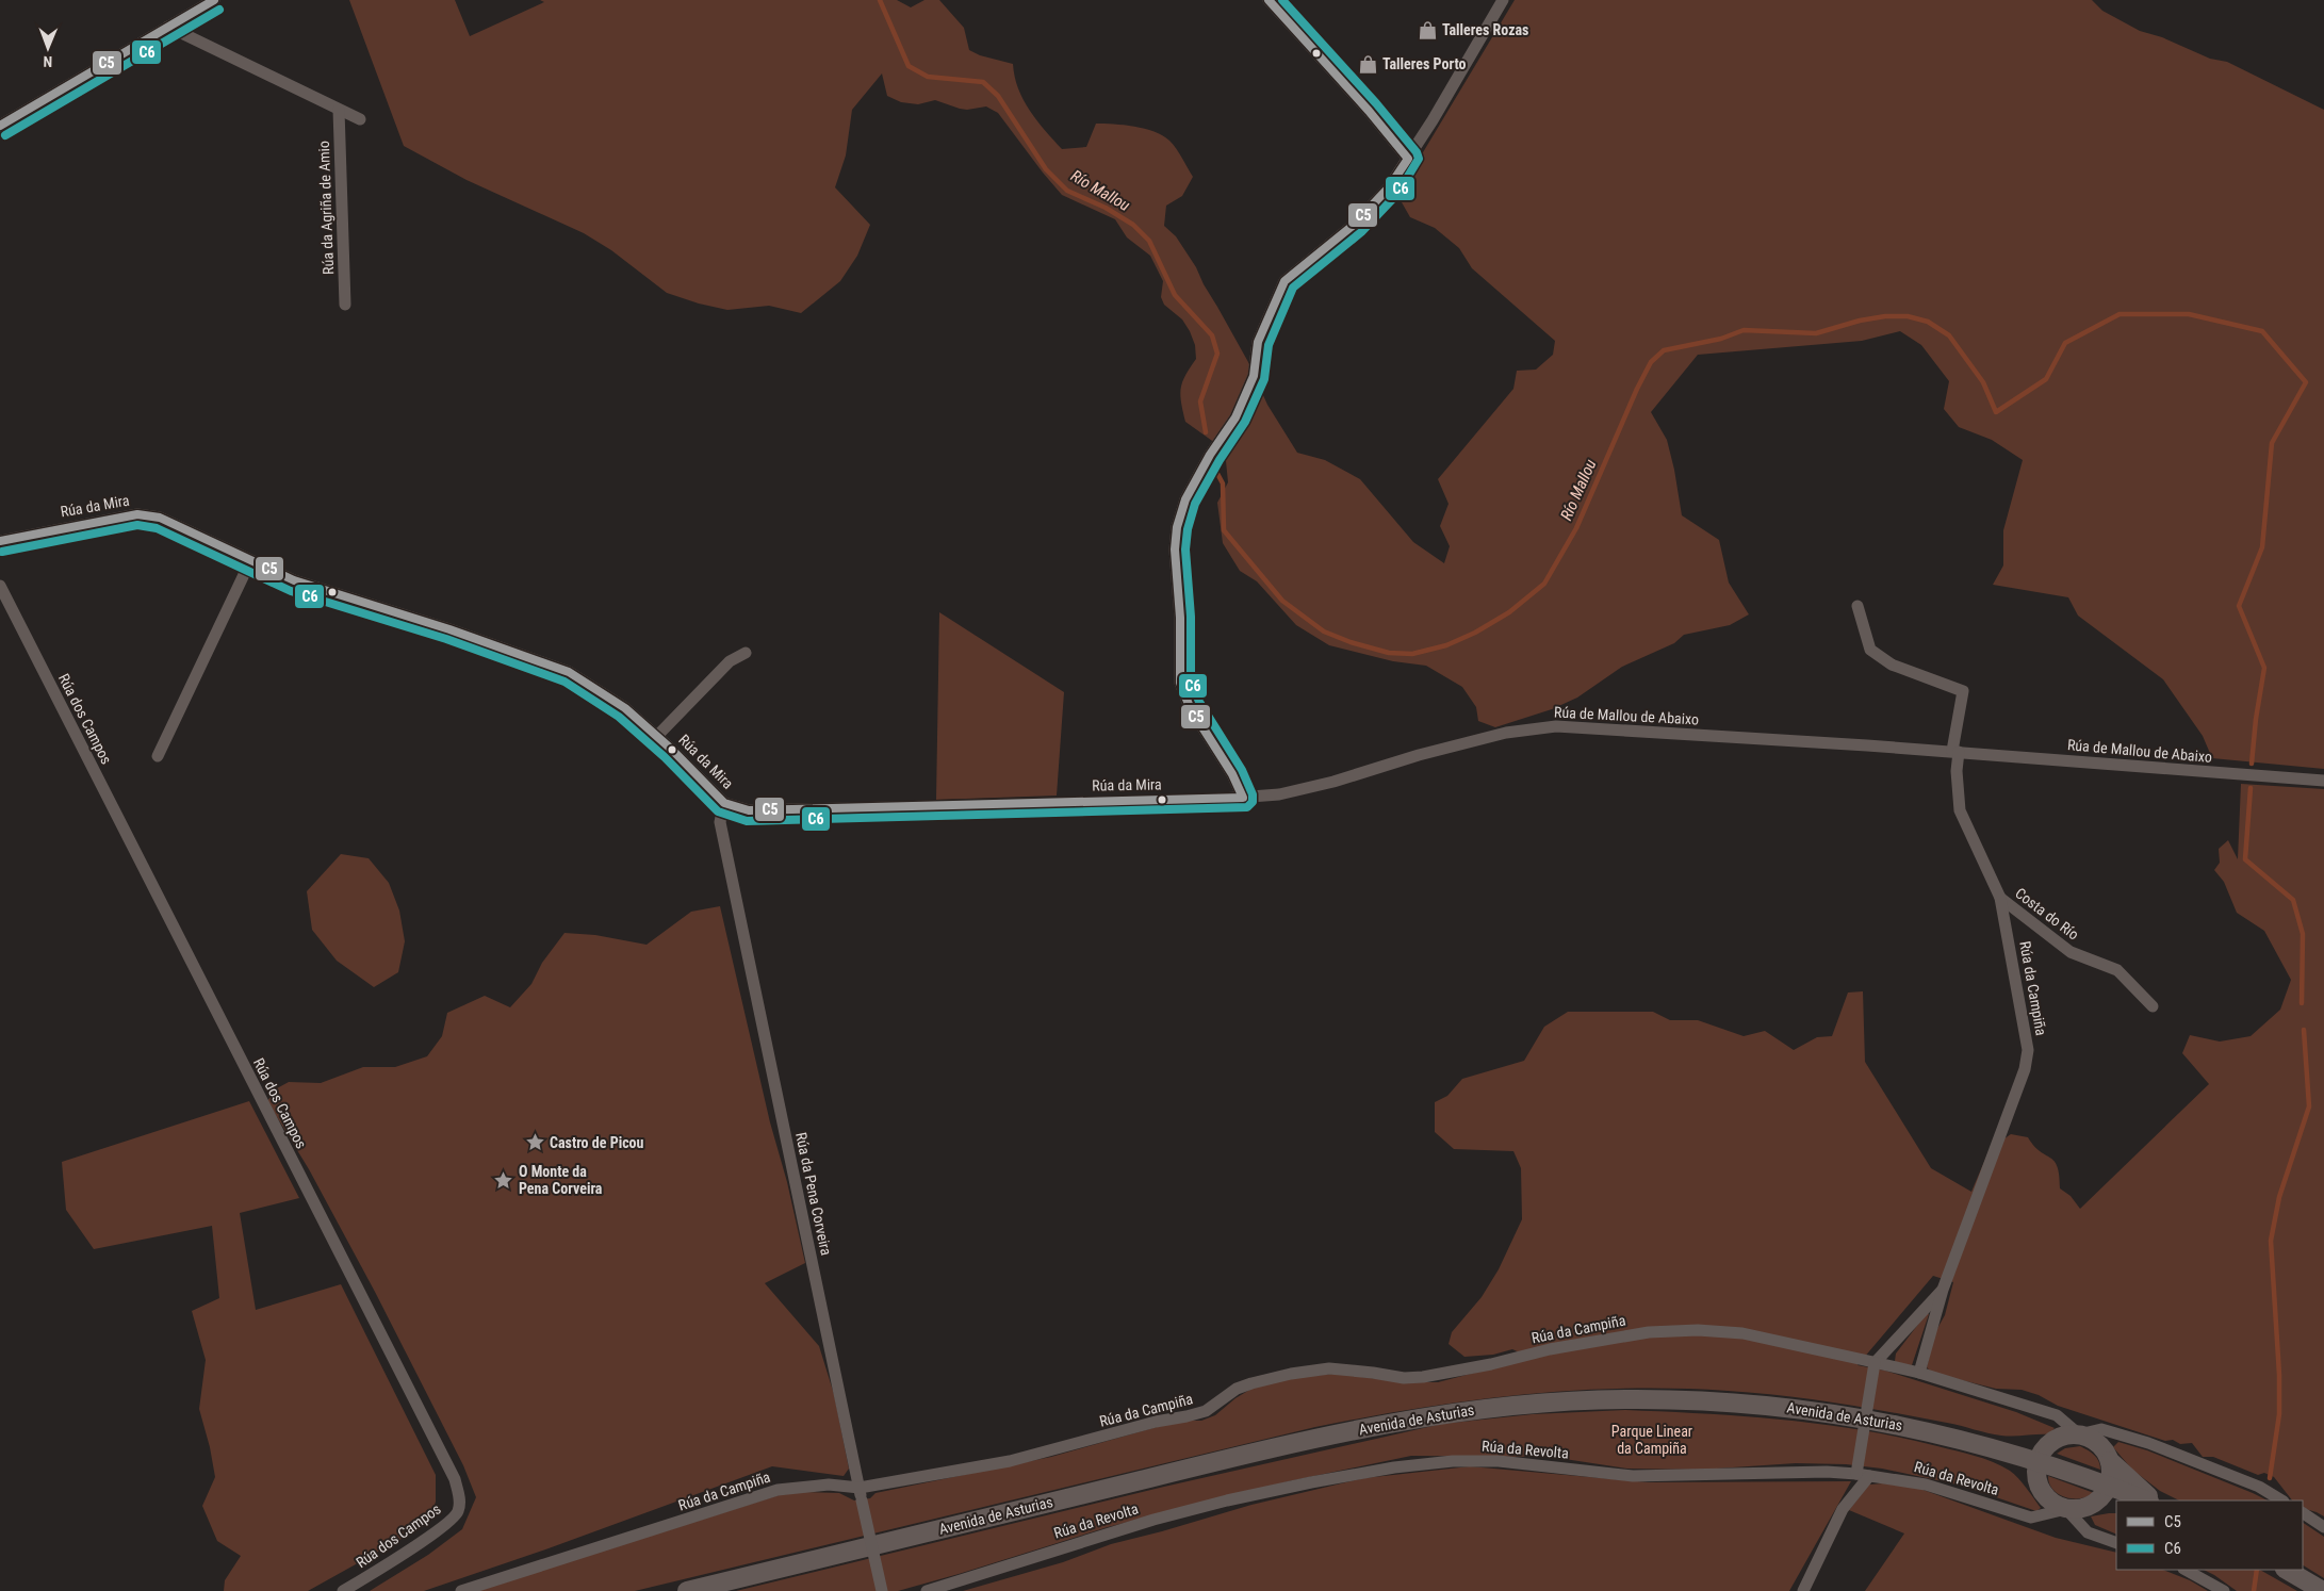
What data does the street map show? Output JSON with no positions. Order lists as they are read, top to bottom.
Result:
{
  "streets": {
    "main road": ["Avenida de Asturias"],
    "street": [
      "Rúa da Agriña de Amio",
      "Rúa da Mira",
      "Rúa de Mallou de Abaixo",
      "Rúa dos Campos",
      "Costa do Río",
      "Rúa da Campiña",
      "Rúa da Pena Corveira",
      "Rúa da Revolta"
    ]
  },
  "crossings": [
    ["Rúa da Mira", "Rúa de Mallou de Abaixo"],
    ["Rúa da Mira", "Rúa da Pena Corveira"],
    ["Rúa de Mallou de Abaixo", "Rúa da Campiña"],
    ["Costa do Río", "Rúa da Campiña"],
    ["Rúa da Campiña", "Rúa da Pena Corveira"]
  ],
  "water": ["Río Mallou"],
  "parks": ["Parque Linear da Campiña"],
  "places": {
    "shop": ["Talleres Rozas", "Talleres Porto"],
    "place": ["Castro de Picou", "O Monte da Pena Corveira"]
  },
  "lines": ["transit line C5", "transit line C6"],
  "legend": ["C5", "C6"],
  "north": "bottom"
}
